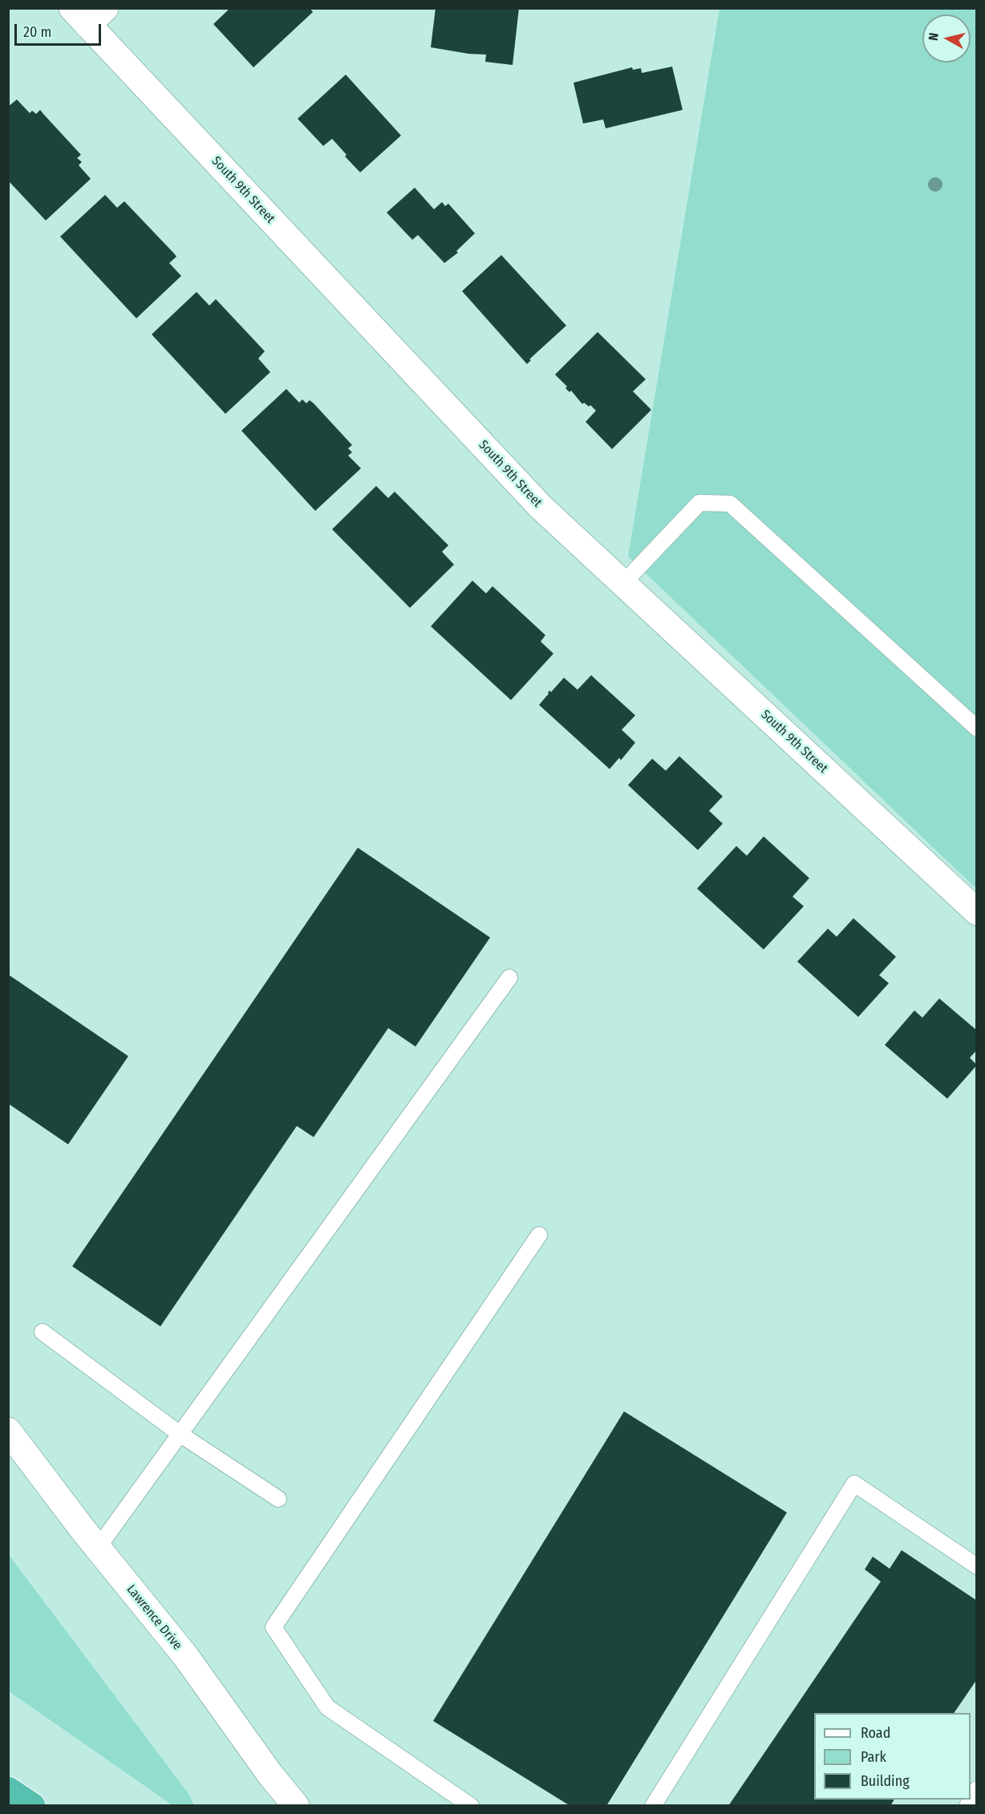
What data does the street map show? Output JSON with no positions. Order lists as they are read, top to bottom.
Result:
{
  "streets": {
    "street": ["South 9th Street", "Lawrence Drive"]
  },
  "legend": ["Road", "Park", "Building"],
  "scale_bar": "20 m",
  "north": "left"
}
